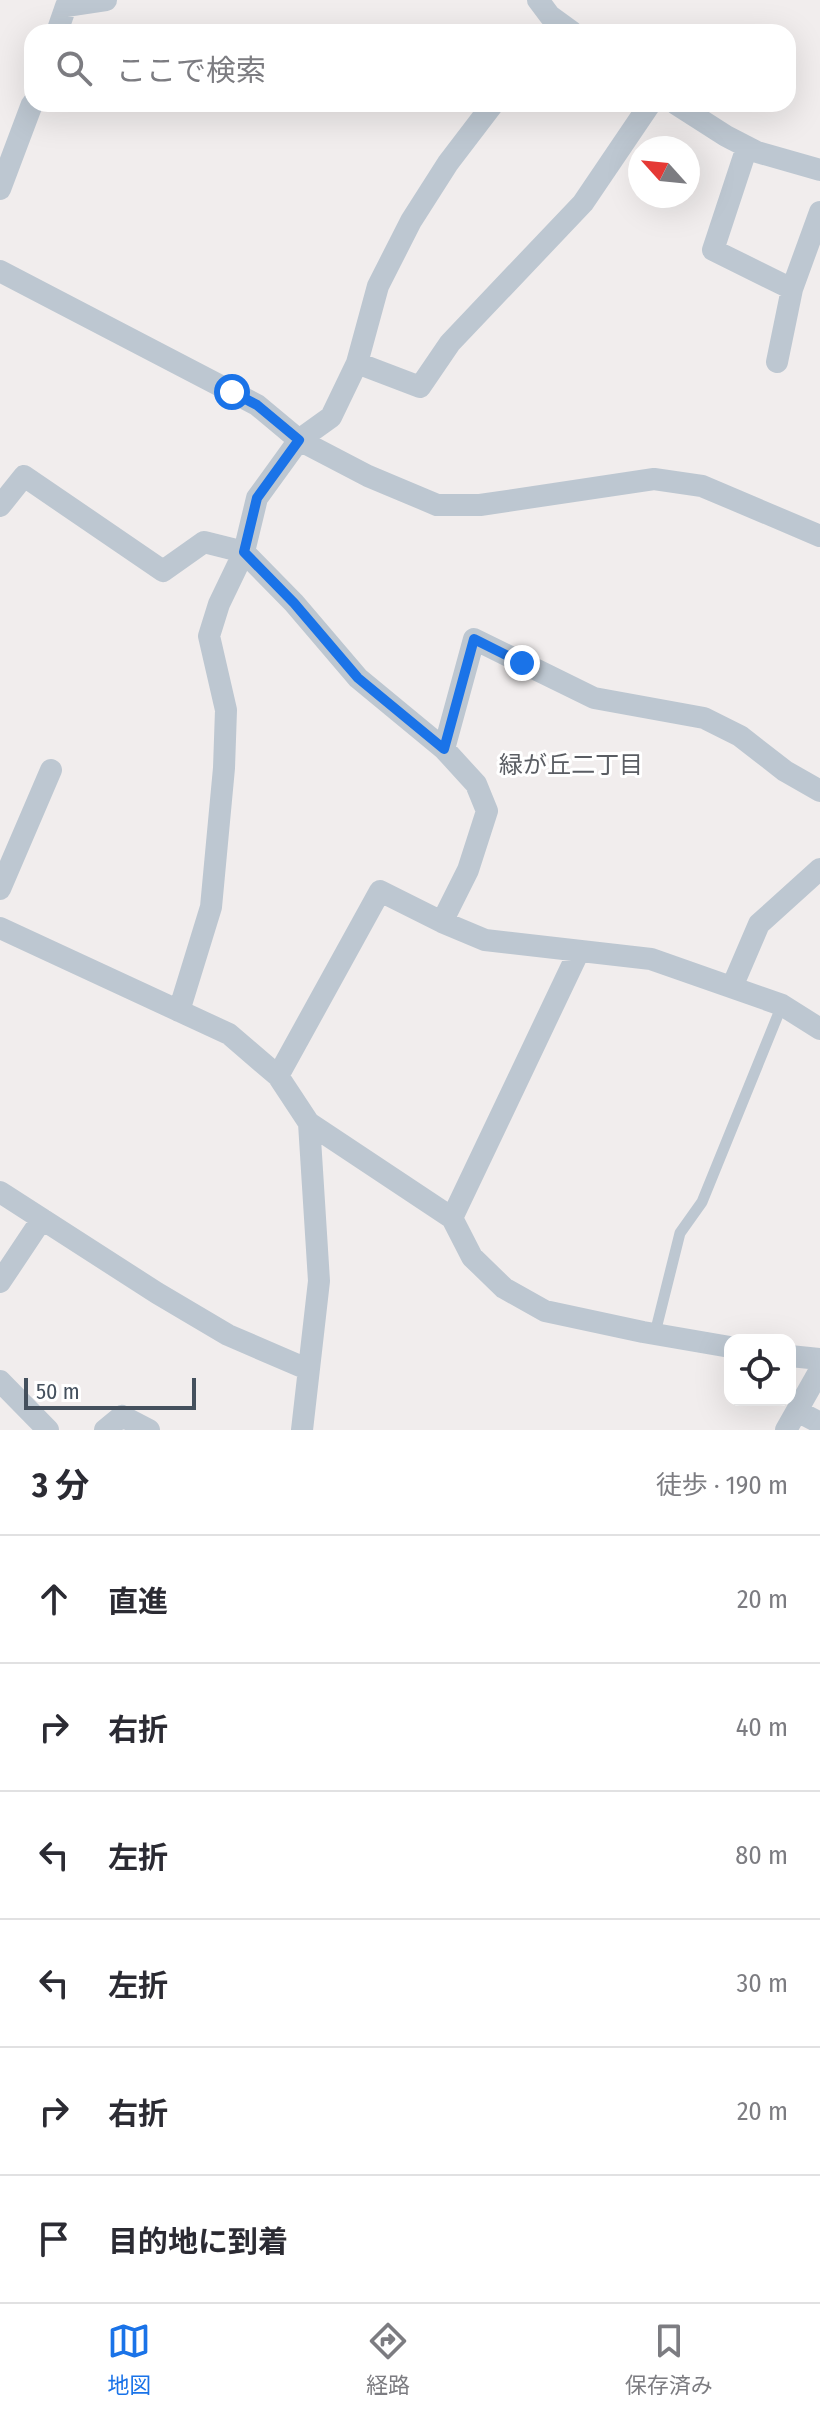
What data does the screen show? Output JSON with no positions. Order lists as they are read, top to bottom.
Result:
{
  "districts": ["緑が丘二丁目"],
  "scale_bar": "50 m",
  "north": "top left",
  "page": {
    "search": "ここで検索",
    "scale": "50 m",
    "heading": ["3 分", "徒歩 · 190 m"],
    "list": [
      ["直進", "20 m"],
      ["右折", "40 m"],
      ["左折", "80 m"],
      ["左折", "30 m"],
      ["右折", "20 m"],
      "目的地に到着"
    ],
    "nav": ["地図", "経路", "保存済み"]
  }
}
